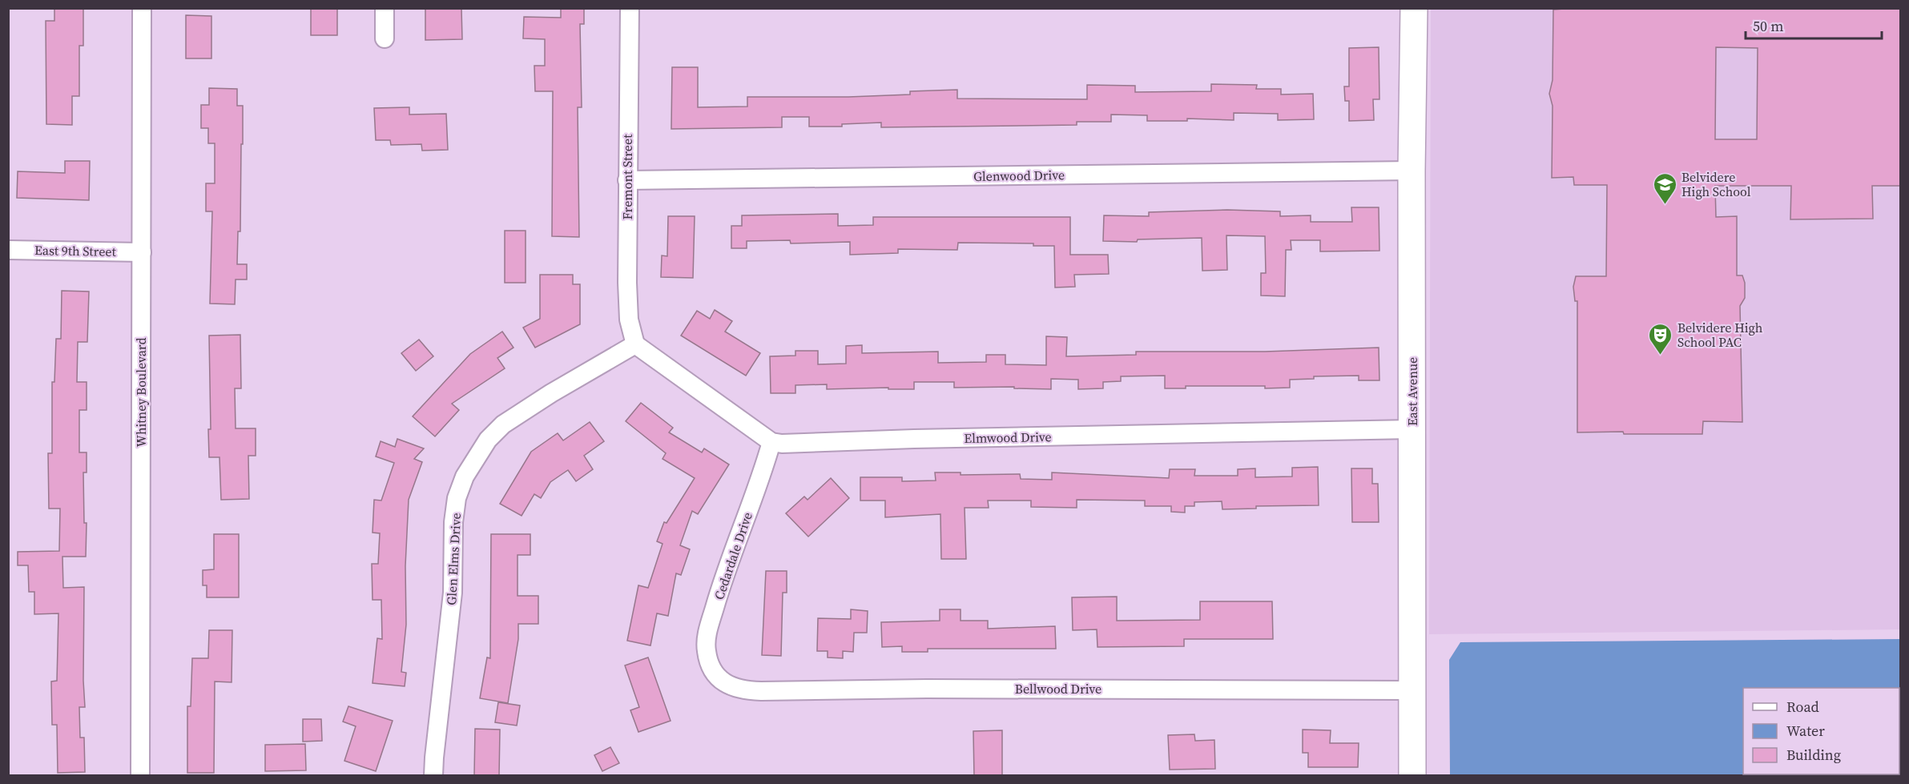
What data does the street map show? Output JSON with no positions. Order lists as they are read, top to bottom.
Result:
{
  "streets": {
    "street": [
      "Glenwood Drive",
      "Fremont Street",
      "East 9th Street",
      "East Avenue",
      "Whitney Boulevard",
      "Elmwood Drive",
      "Cedardale Drive",
      "Glen Elms Drive",
      "Bellwood Drive"
    ]
  },
  "crossings": [
    ["Glenwood Drive", "Fremont Street"],
    ["Glenwood Drive", "East Avenue"],
    ["Fremont Street", "Glen Elms Drive"],
    ["East 9th Street", "Whitney Boulevard"],
    ["East Avenue", "Elmwood Drive"],
    ["East Avenue", "Bellwood Drive"],
    ["Elmwood Drive", "Cedardale Drive"],
    ["Cedardale Drive", "Bellwood Drive"]
  ],
  "places": {
    "school or university": ["Belvidere High School"],
    "theatre": ["Belvidere High School PAC"]
  },
  "legend": ["Road", "Water", "Building"],
  "scale_bar": "50 m"
}
